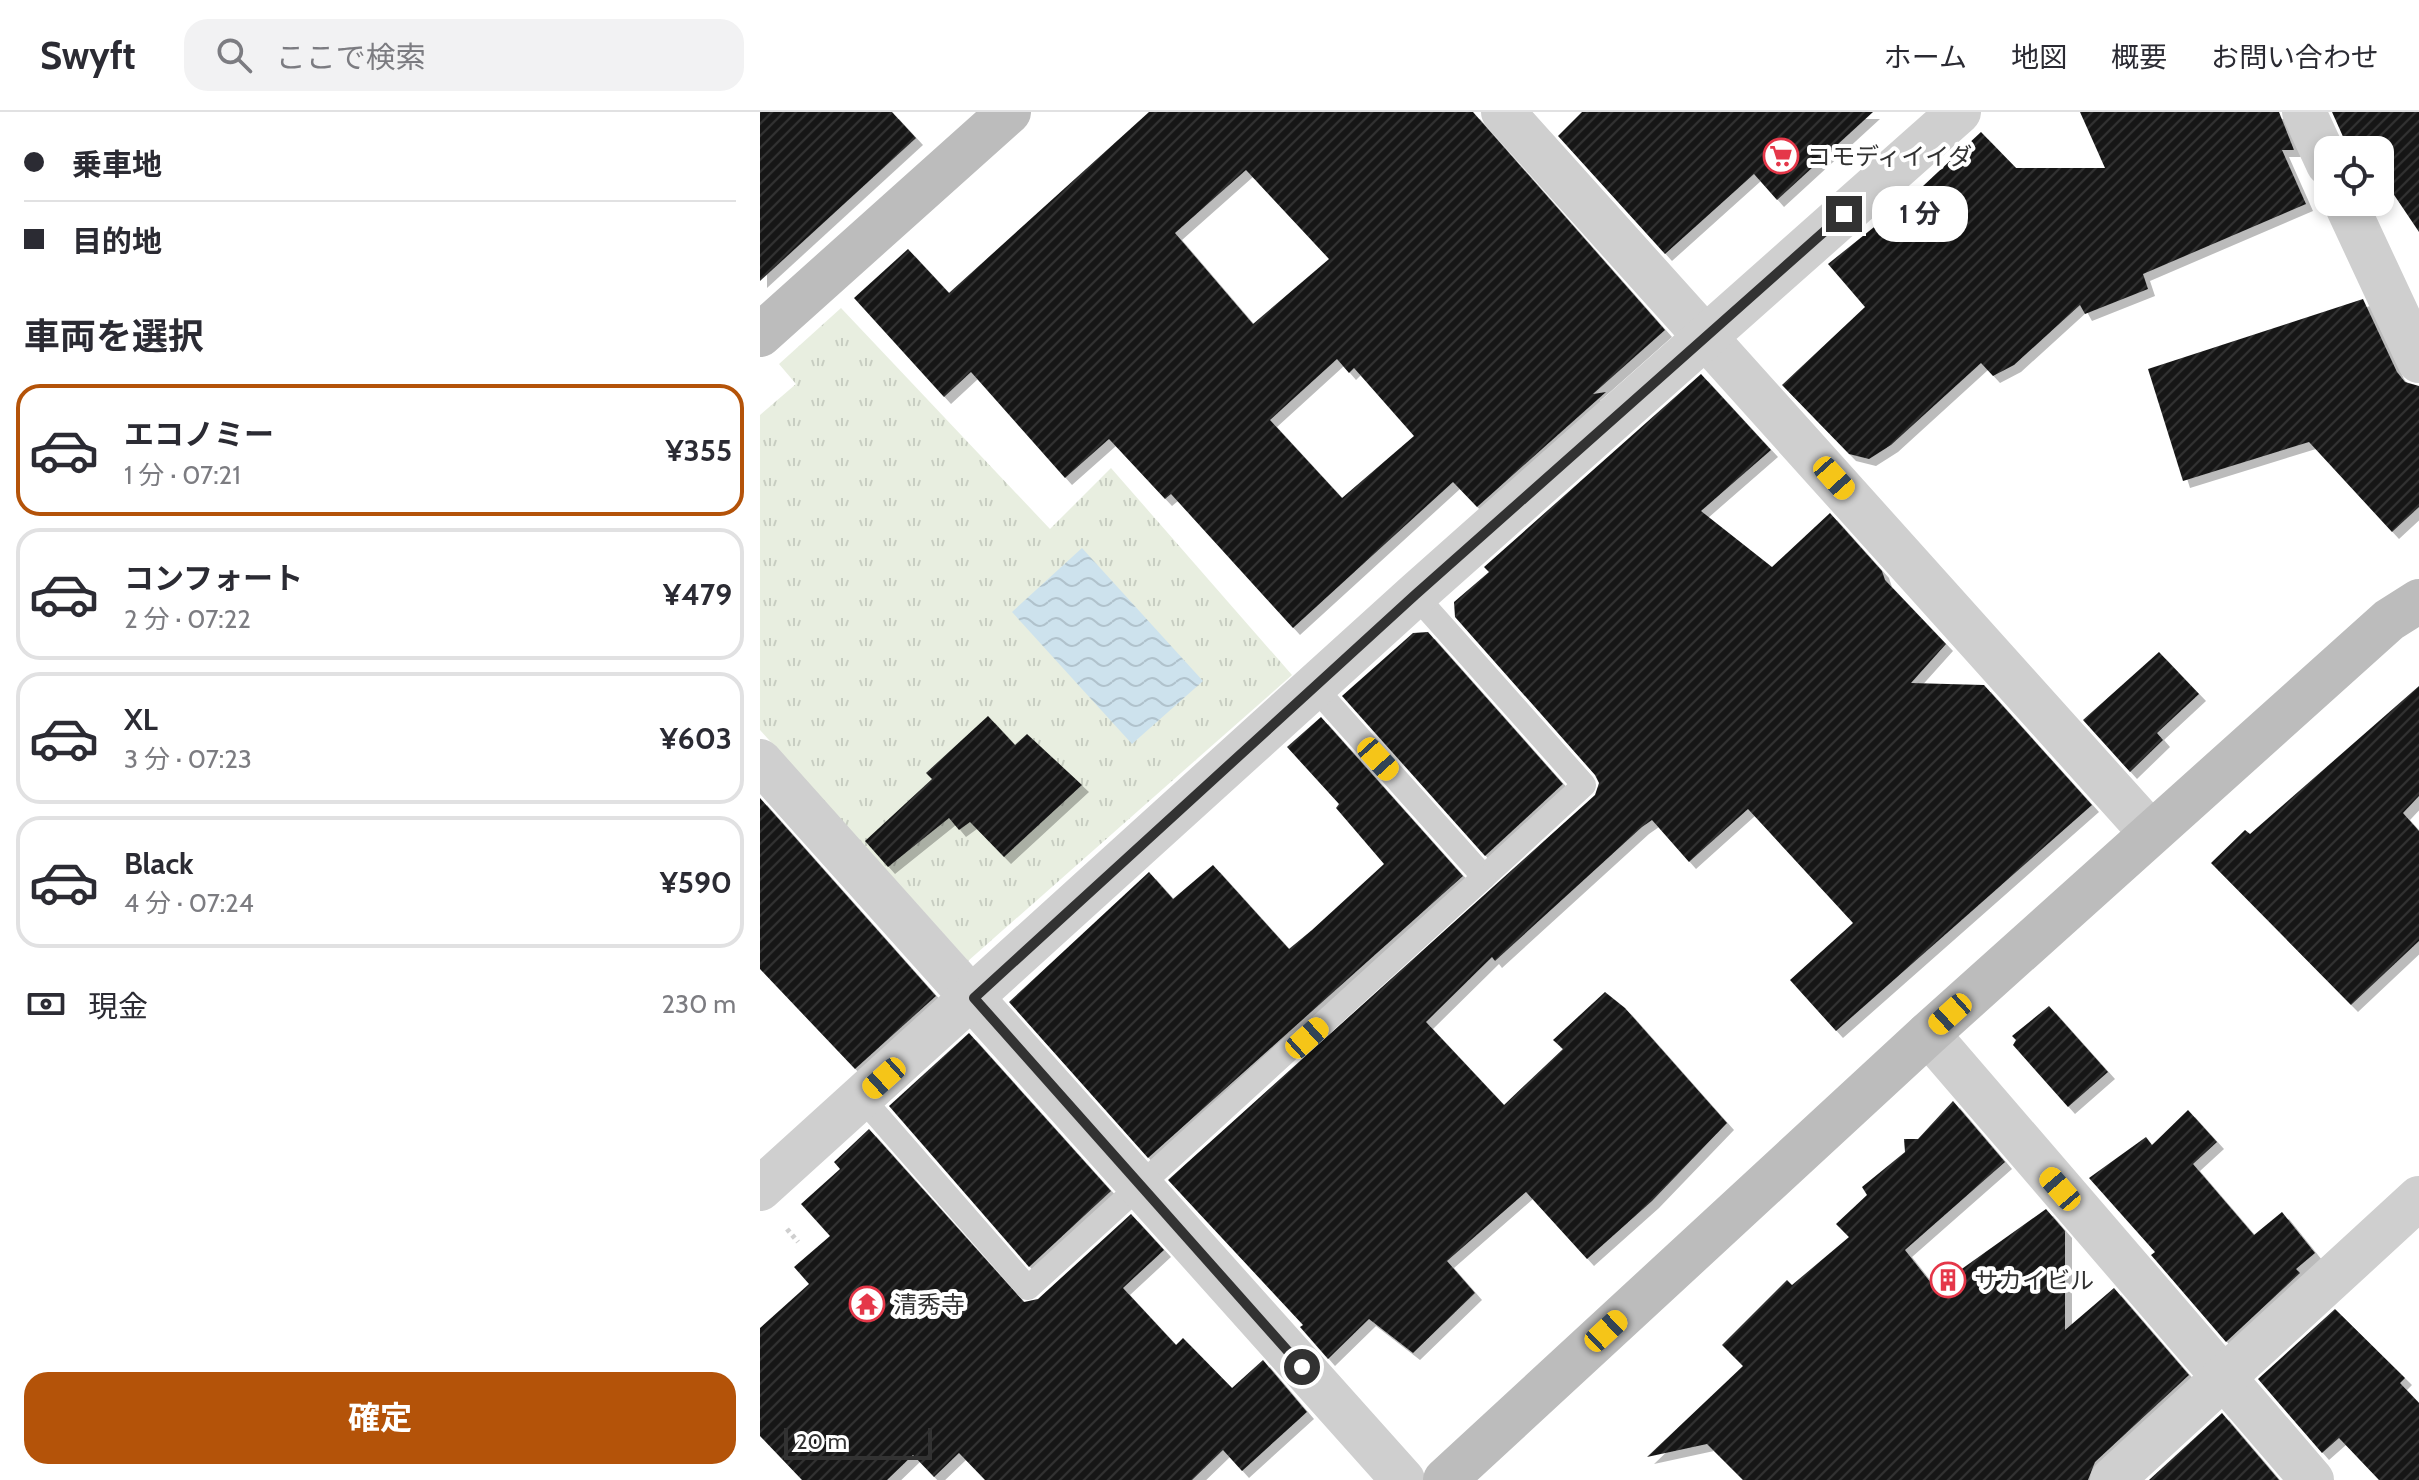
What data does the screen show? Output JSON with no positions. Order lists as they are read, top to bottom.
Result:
{
  "places": {
    "supermarket": ["コモディイイダ"],
    "building": ["サカイビル"],
    "temple": ["清秀寺"]
  },
  "scale_bar": "20 m",
  "page": {
    "header": "Swyft",
    "search": "ここで検索",
    "nav": [
      "ホーム",
      "地図",
      "概要",
      "お問い合わせ"
    ],
    "banner": ["乗車地", "目的地"],
    "bubble": "1 分",
    "heading": "車両を選択",
    "list": [
      {
        "name": "エコノミー",
        "note": "1 分 · 07:21",
        "value": "¥355"
      },
      {
        "name": "コンフォート",
        "note": "2 分 · 07:22",
        "value": "¥479"
      },
      {
        "name": "XL",
        "note": "3 分 · 07:23",
        "value": "¥603"
      },
      {
        "name": "Black",
        "note": "4 分 · 07:24",
        "value": "¥590"
      }
    ],
    "pay": ["現金", "230 m"],
    "buttons": "確定",
    "scale": "20 m"
  }
}
